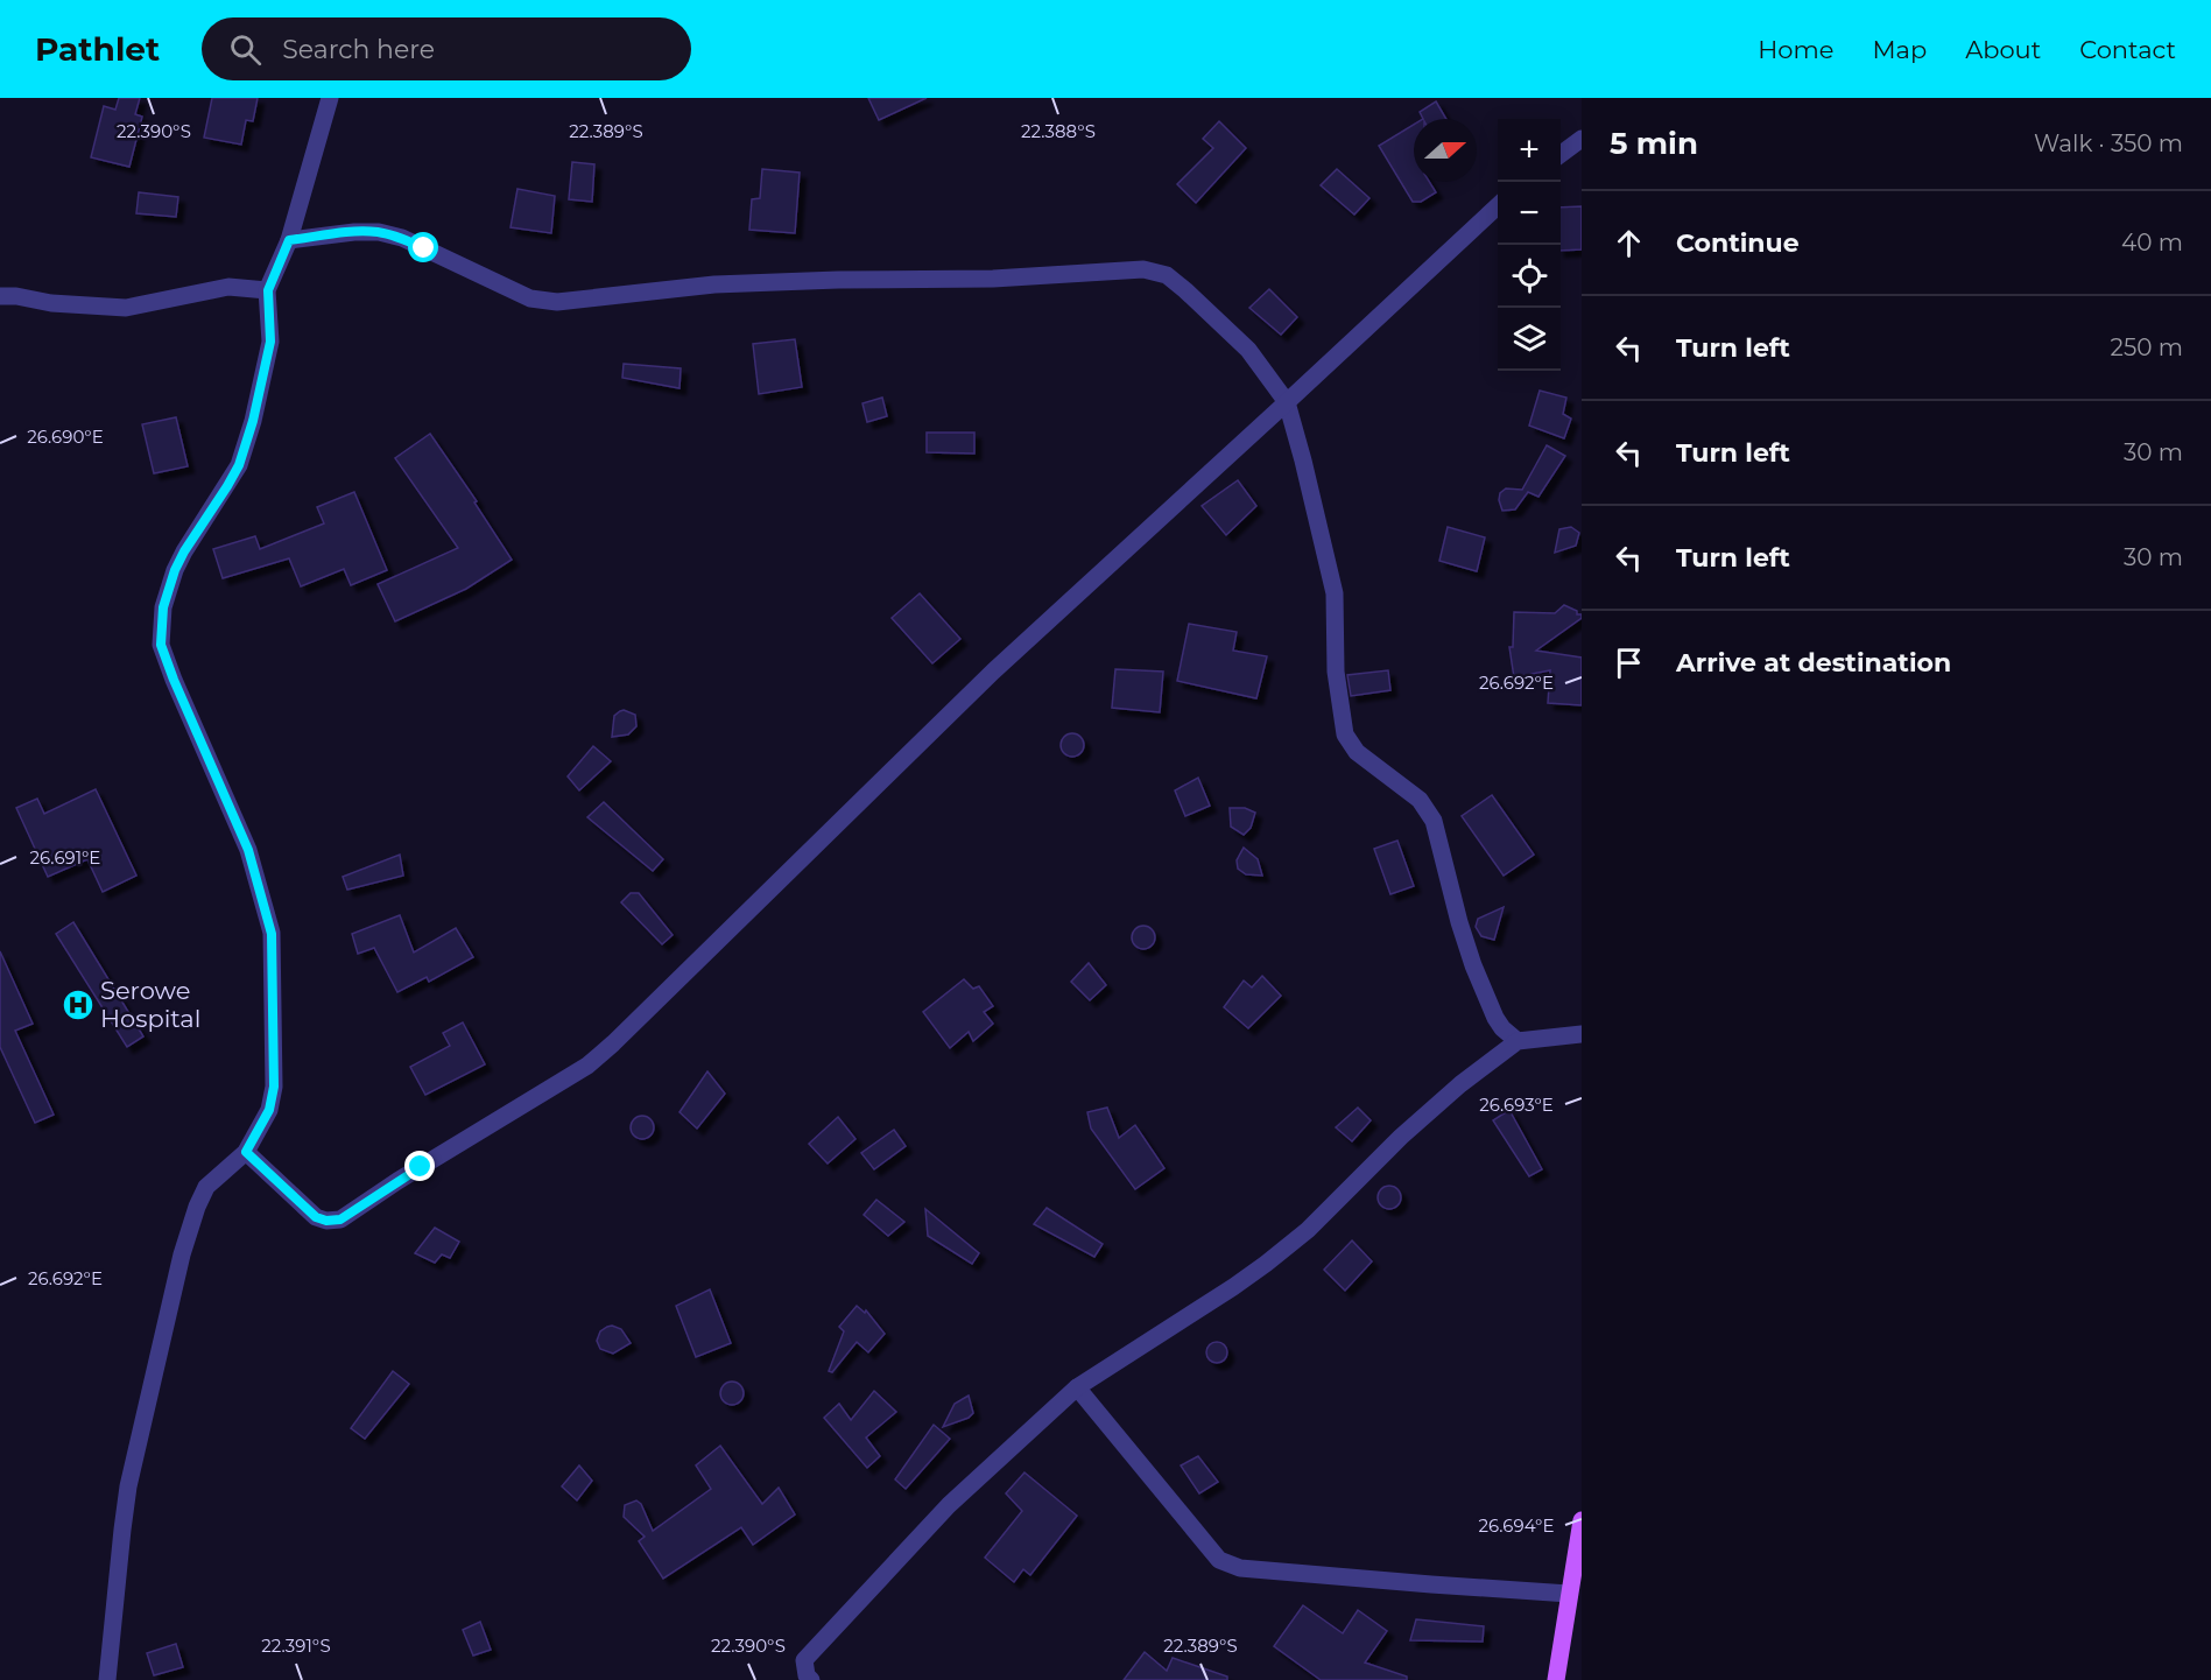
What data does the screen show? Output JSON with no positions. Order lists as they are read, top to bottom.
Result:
{
  "places": {
    "hospital": ["Serowe Hospital"]
  },
  "north": "right",
  "page": {
    "header": "Pathlet",
    "search": "Search here",
    "nav": [
      "Home",
      "Map",
      "About",
      "Contact"
    ],
    "heading": ["5 min", "Walk · 350 m"],
    "map_buttons": ["+", "−"],
    "list": [
      ["Continue", "40 m"],
      ["Turn left", "250 m"],
      ["Turn left", "30 m"],
      ["Turn left", "30 m"],
      "Arrive at destination"
    ]
  },
  "coordinates": [
    "22.390°S",
    "22.389°S",
    "22.388°S",
    "26.690°E",
    "26.692°E",
    "26.691°E",
    "26.693°E",
    "26.694°E",
    "22.391°S"
  ]
}
